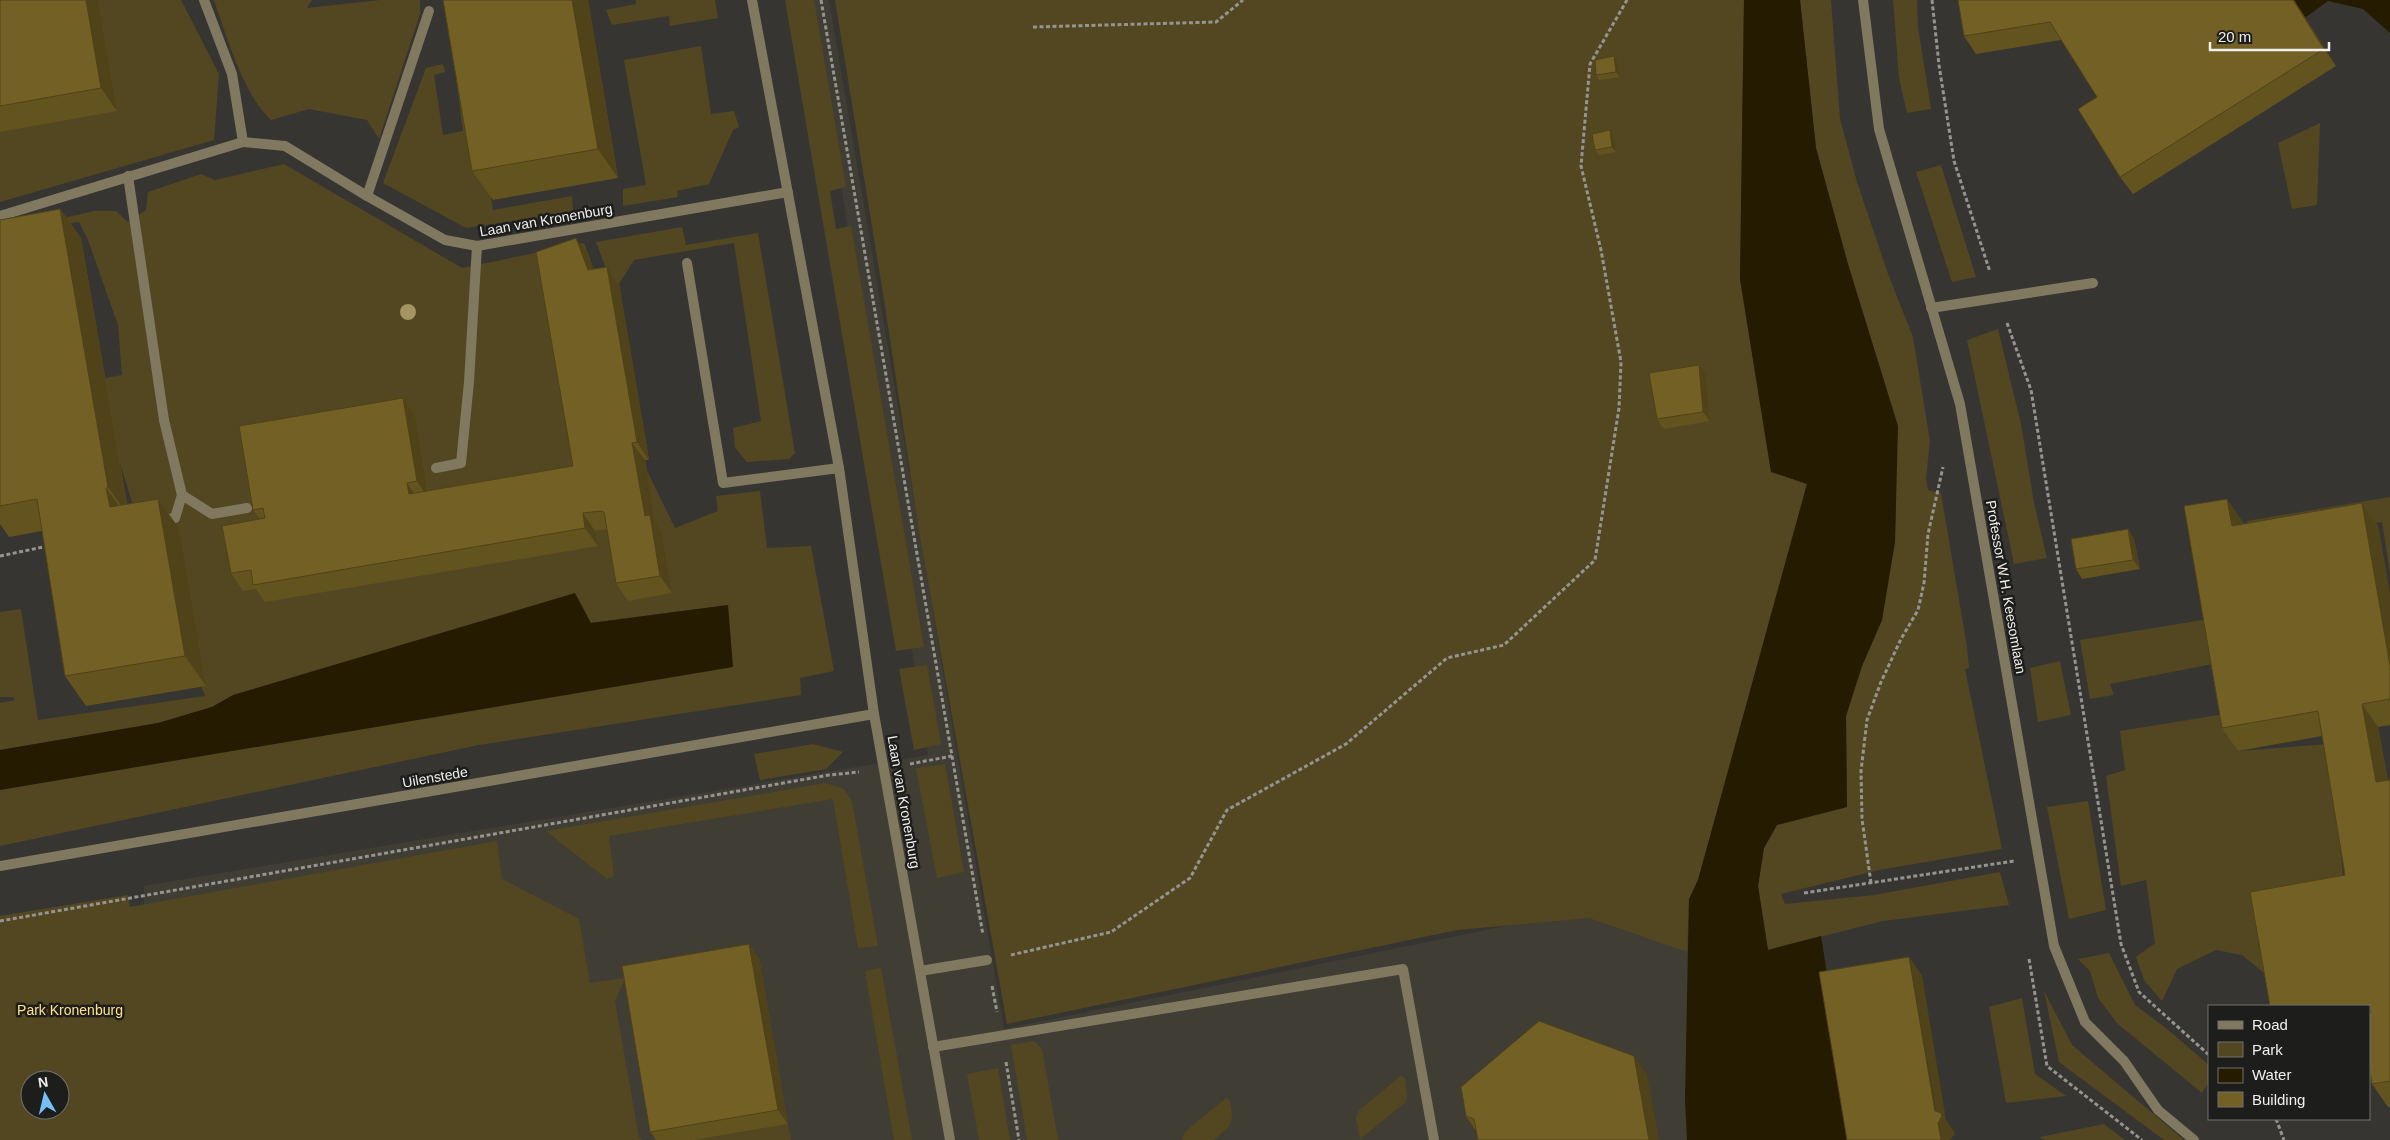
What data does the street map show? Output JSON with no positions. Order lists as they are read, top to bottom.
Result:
{
  "streets": {
    "street": ["Laan van Kronenburg", "Professor W.H. Keesomlaan", "Uilenstede"]
  },
  "crossings": [
    ["Laan van Kronenburg", "Uilenstede"]
  ],
  "parks": ["Park Kronenburg"],
  "legend": [
    "Road",
    "Park",
    "Water",
    "Building"
  ],
  "scale_bar": "20 m",
  "north": "top"
}
